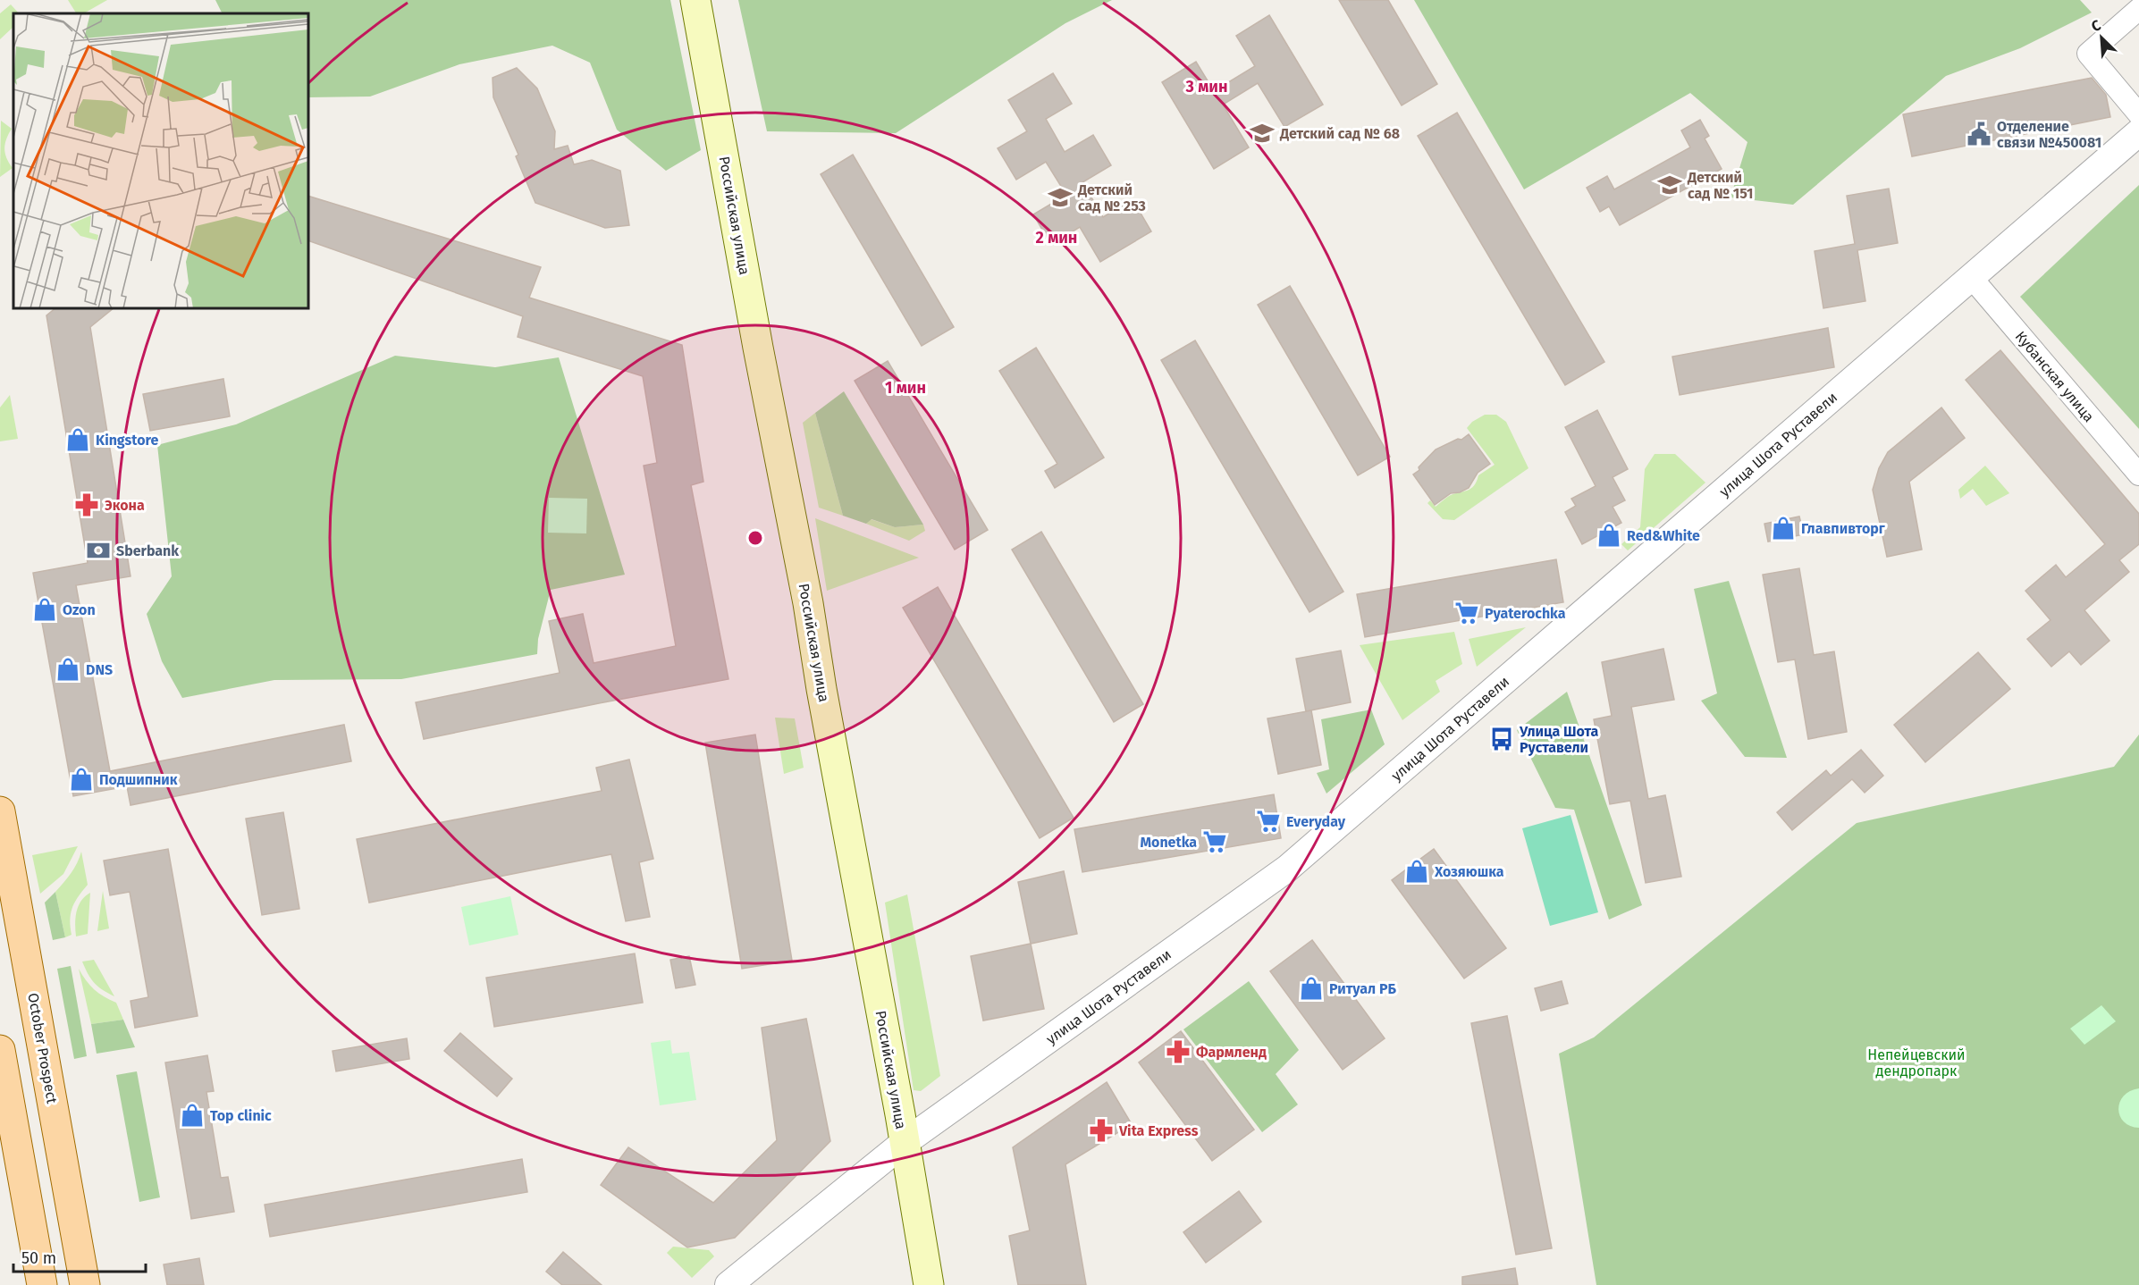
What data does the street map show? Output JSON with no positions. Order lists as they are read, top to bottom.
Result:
{
  "streets": {
    "main road": ["Российская улица", "October Prospect"],
    "street": ["Кубанская улица", "улица Шота Руставели"]
  },
  "crossings": [
    ["Российская улица", "улица Шота Руставели"],
    ["Кубанская улица", "улица Шота Руставели"]
  ],
  "parks": ["Непейцевский дендропарк"],
  "places": {
    "school or university": ["Детский сад № 68", "Детский сад № 151", "Детский сад № 253"],
    "public building": ["Отделение связи №450081"],
    "shop": [
      "Kingstore",
      "Главпивторг",
      "Red&White",
      "Ozon",
      "DNS",
      "Подшипник",
      "Хозяюшка",
      "Ритуал РБ",
      "Top clinic"
    ],
    "pharmacy": ["Экона", "Фармленд", "Vita Express"],
    "bank": ["Sberbank"],
    "supermarket": ["Pyaterochka", "Everyday", "Monetka"],
    "bus stop": ["Улица Шота Руставели"]
  },
  "scale_bar": "50 m",
  "north": "top left",
  "rings": ["3 мин", "2 мин", "1 мин"]
}
